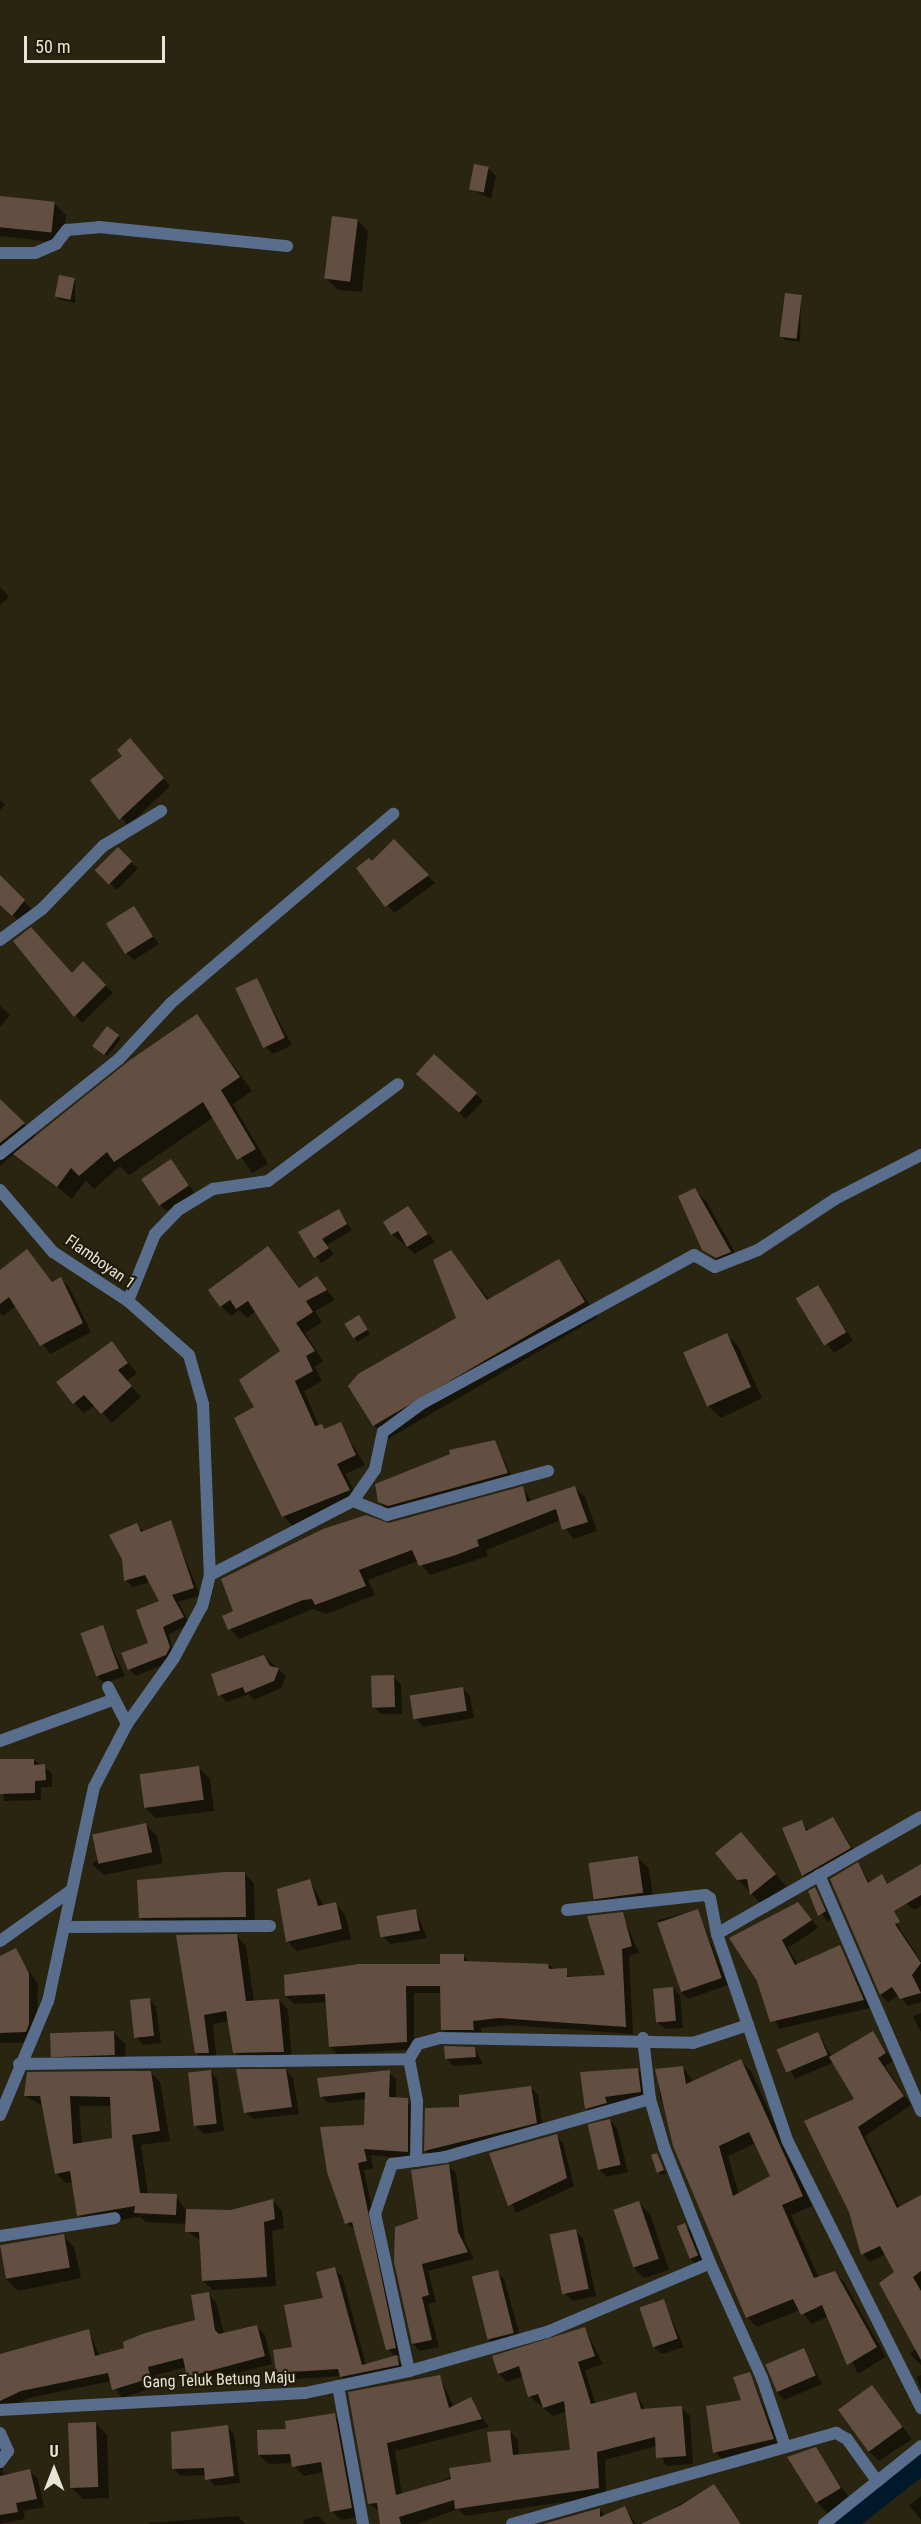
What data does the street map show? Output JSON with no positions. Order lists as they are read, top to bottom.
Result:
{
  "streets": {
    "street": ["Flamboyan 1", "Gang Teluk Betung Maju"]
  },
  "scale_bar": "50 m",
  "north": "top"
}
